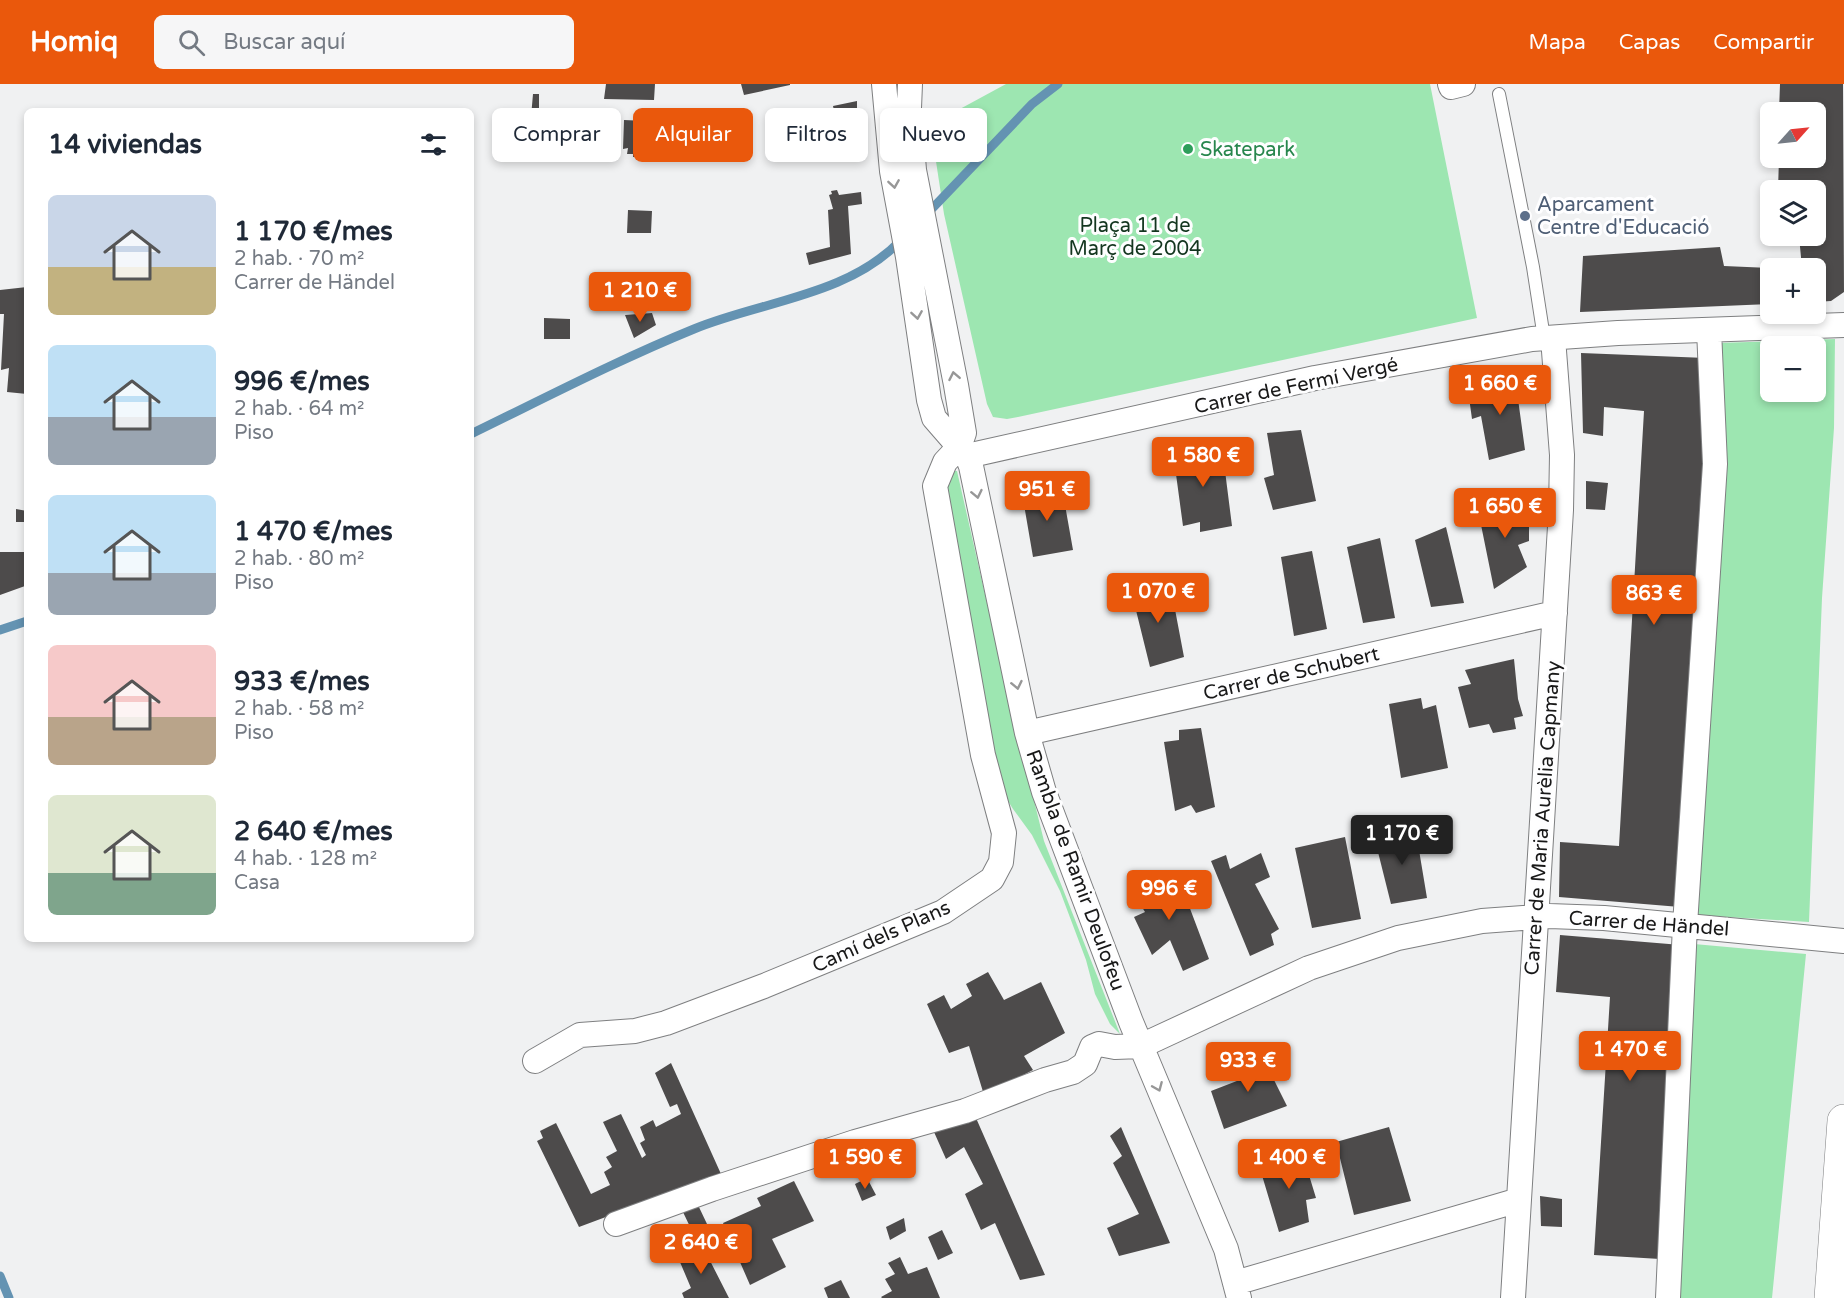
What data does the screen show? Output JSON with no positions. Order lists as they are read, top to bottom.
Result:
{
  "streets": {
    "street": [
      "Carrer de Fermí Vergé",
      "Carrer de Schubert",
      "Carrer de Maria Aurèlia Capmany",
      "Rambla de Ramir Deulofeu",
      "Carrer de Händel",
      "Camí dels Plans"
    ]
  },
  "crossings": [
    ["Carrer de Fermí Vergé", "Carrer de Maria Aurèlia Capmany"],
    ["Carrer de Fermí Vergé", "Rambla de Ramir Deulofeu"],
    ["Carrer de Fermí Vergé", "Camí dels Plans"],
    ["Carrer de Schubert", "Carrer de Maria Aurèlia Capmany"],
    ["Carrer de Schubert", "Rambla de Ramir Deulofeu"],
    ["Carrer de Maria Aurèlia Capmany", "Carrer de Händel"],
    ["Rambla de Ramir Deulofeu", "Carrer de Händel"],
    ["Rambla de Ramir Deulofeu", "Camí dels Plans"]
  ],
  "parks": ["Plaça 11 de Març de 2004"],
  "places": ["Skatepark", "Aparcament Centre d'Educació"],
  "north": "top right",
  "page": {
    "header": "Homiq",
    "search": "Buscar aquí",
    "nav": ["Mapa", "Capas", "Compartir"],
    "map_buttons": ["+", "−"],
    "chip": [
      "Comprar",
      "Alquilar",
      "Filtros",
      "Nuevo"
    ],
    "heading": "14 viviendas",
    "list": [
      {
        "name": "1 170 €/mes",
        "note": "2 hab. · 70 m² · Carrer de Händel"
      },
      {
        "name": "996 €/mes",
        "note": "2 hab. · 64 m² · Piso"
      },
      {
        "name": "1 470 €/mes",
        "note": "2 hab. · 80 m² · Piso"
      },
      {
        "name": "933 €/mes",
        "note": "2 hab. · 58 m² · Piso"
      },
      {
        "name": "2 640 €/mes",
        "note": "4 hab. · 128 m² · Casa"
      }
    ],
    "price": [
      "1 210 €",
      "1 660 €",
      "1 580 €",
      "951 €",
      "1 650 €",
      "1 070 €",
      "863 €",
      "1 170 €",
      "996 €",
      "1 470 €",
      "933 €",
      "1 590 €",
      "1 400 €",
      "2 640 €"
    ]
  }
}
